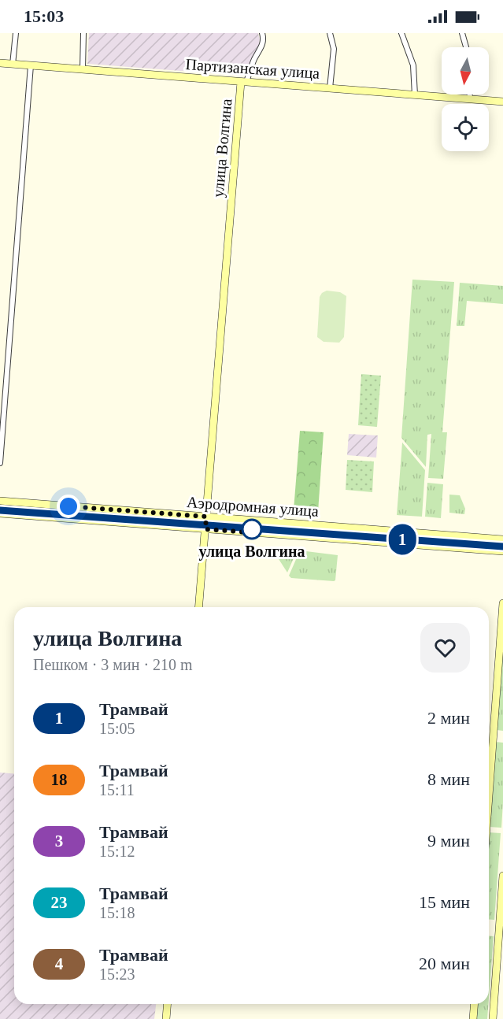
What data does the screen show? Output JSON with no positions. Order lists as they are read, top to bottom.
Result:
{
  "streets": {
    "main road": ["Партизанская улица", "улица Волгина", "Аэродромная улица"]
  },
  "crossings": [
    ["Партизанская улица", "улица Волгина"],
    ["улица Волгина", "Аэродромная улица"]
  ],
  "places": ["улица Волгина"],
  "lines": ["tram line 1"],
  "north": "bottom",
  "page": {
    "status": "15:03",
    "on_map": "1",
    "heading": ["улица Волгина", "Пешком · 3 мин · 210 m"],
    "list": [
      {
        "mark": "1",
        "name": "Трамвай",
        "note": "15:05",
        "value": "2 мин"
      },
      {
        "mark": "18",
        "name": "Трамвай",
        "note": "15:11",
        "value": "8 мин"
      },
      {
        "mark": "3",
        "name": "Трамвай",
        "note": "15:12",
        "value": "9 мин"
      },
      {
        "mark": "23",
        "name": "Трамвай",
        "note": "15:18",
        "value": "15 мин"
      },
      {
        "mark": "4",
        "name": "Трамвай",
        "note": "15:23",
        "value": "20 мин"
      }
    ]
  }
}
